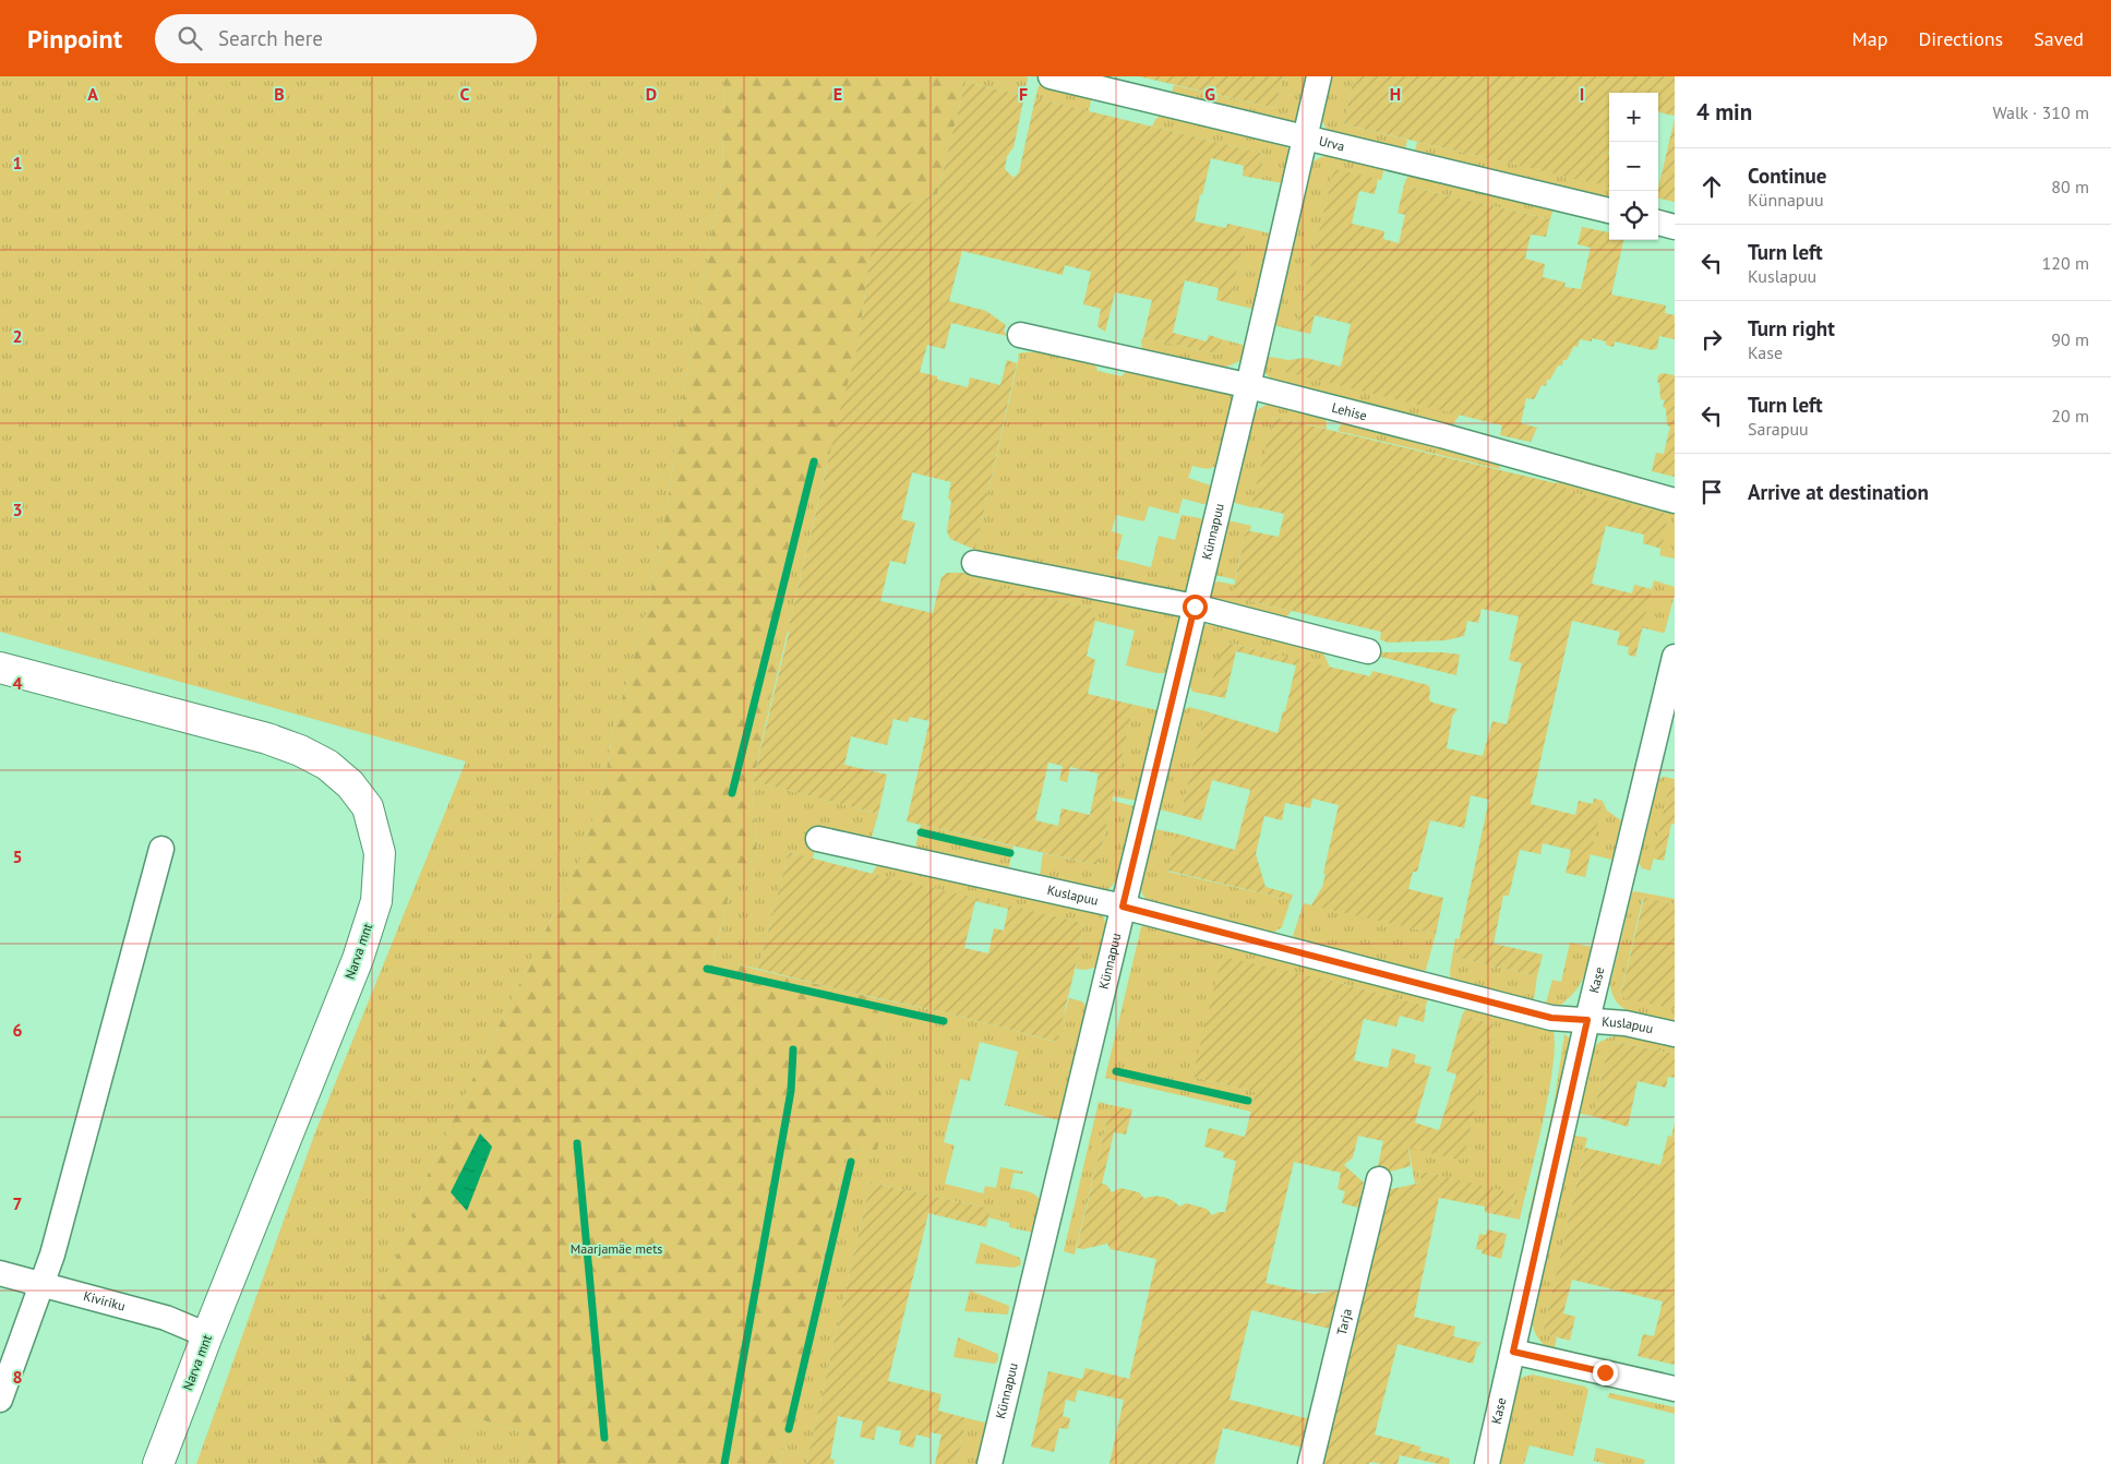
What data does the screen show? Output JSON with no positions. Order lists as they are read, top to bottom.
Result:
{
  "streets": {
    "main road": ["Narva mnt"],
    "street": [
      "Urva",
      "Lehise",
      "Künnapuu",
      "Kuslapuu",
      "Kase",
      "Kiviriku",
      "Tarja"
    ]
  },
  "crossings": [
    ["Urva", "Künnapuu"],
    ["Lehise", "Künnapuu"],
    ["Künnapuu", "Kuslapuu"],
    ["Kuslapuu", "Kase"],
    ["Narva mnt", "Kiviriku"]
  ],
  "parks": ["Maarjamäe mets"],
  "page": {
    "header": "Pinpoint",
    "search": "Search here",
    "nav": ["Map", "Directions", "Saved"],
    "heading": ["4 min", "Walk · 310 m"],
    "map_buttons": ["+", "−"],
    "list": [
      ["Continue", "Künnapuu", "80 m"],
      ["Turn left", "Kuslapuu", "120 m"],
      ["Turn right", "Kase", "90 m"],
      ["Turn left", "Sarapuu", "20 m"],
      "Arrive at destination"
    ]
  },
  "grid": {
    "columns": [
      "A",
      "B",
      "C",
      "D",
      "E",
      "F",
      "G",
      "H",
      "I"
    ],
    "rows": [
      "1",
      "2",
      "3",
      "4",
      "5",
      "6",
      "7",
      "8"
    ]
  }
}
